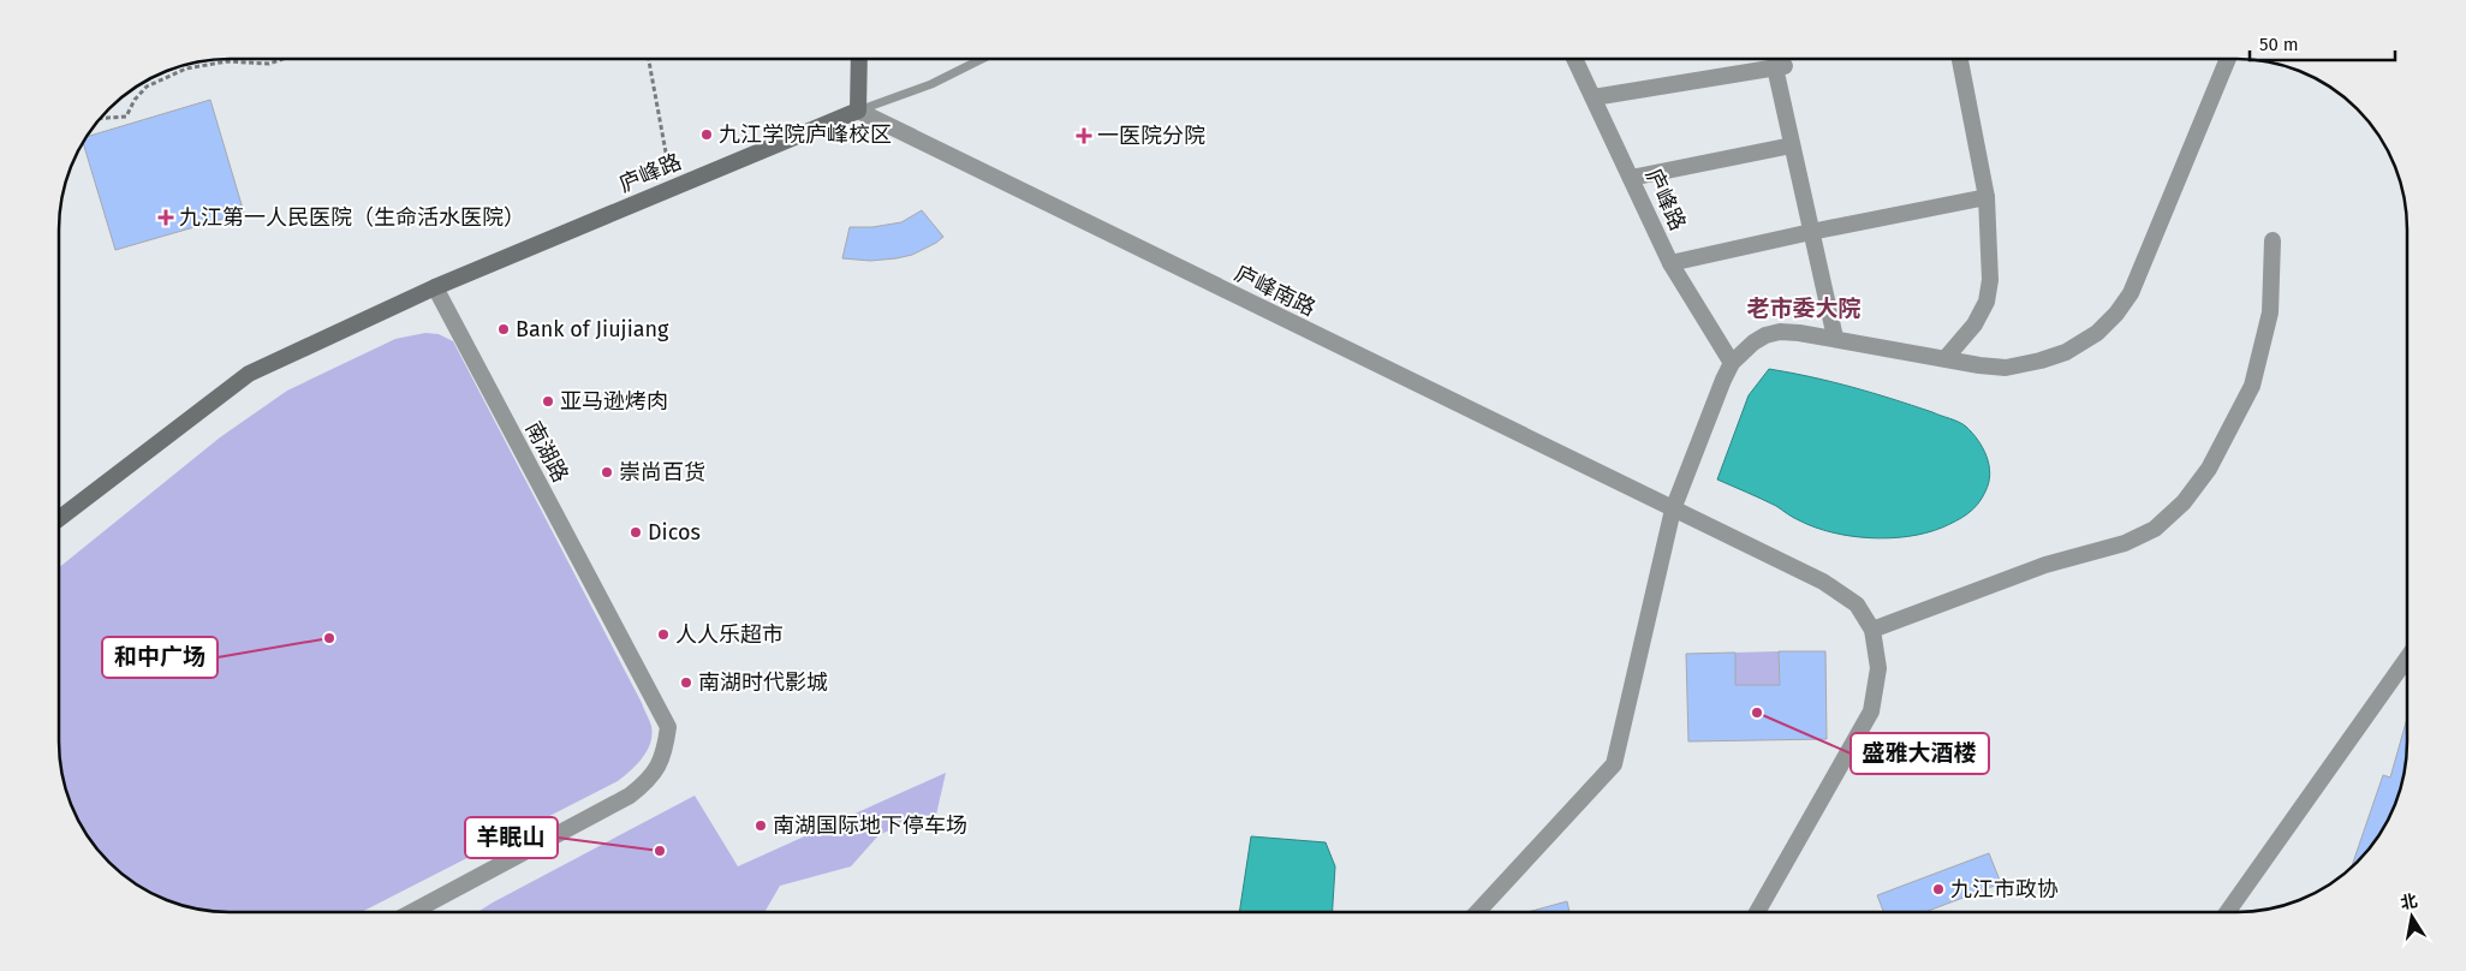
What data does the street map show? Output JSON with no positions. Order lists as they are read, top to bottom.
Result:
{
  "streets": {
    "main road": ["庐峰路"],
    "street": ["庐峰南路", "南湖路"]
  },
  "crossings": [
    ["庐峰路", "庐峰南路"],
    ["庐峰路", "南湖路"]
  ],
  "districts": ["老市委大院"],
  "places": {
    "other": [
      "九江学院庐峰校区",
      "Bank of Jiujiang",
      "亚马逊烤肉",
      "崇尚百货",
      "Dicos",
      "人人乐超市",
      "和中广场",
      "南湖时代影城",
      "盛雅大酒楼",
      "南湖国际地下停车场",
      "羊眠山",
      "九江市政协"
    ],
    "health": ["一医院分院", "九江第一人民医院（生命活水医院）"]
  },
  "scale_bar": "50 m",
  "north": "top"
}
